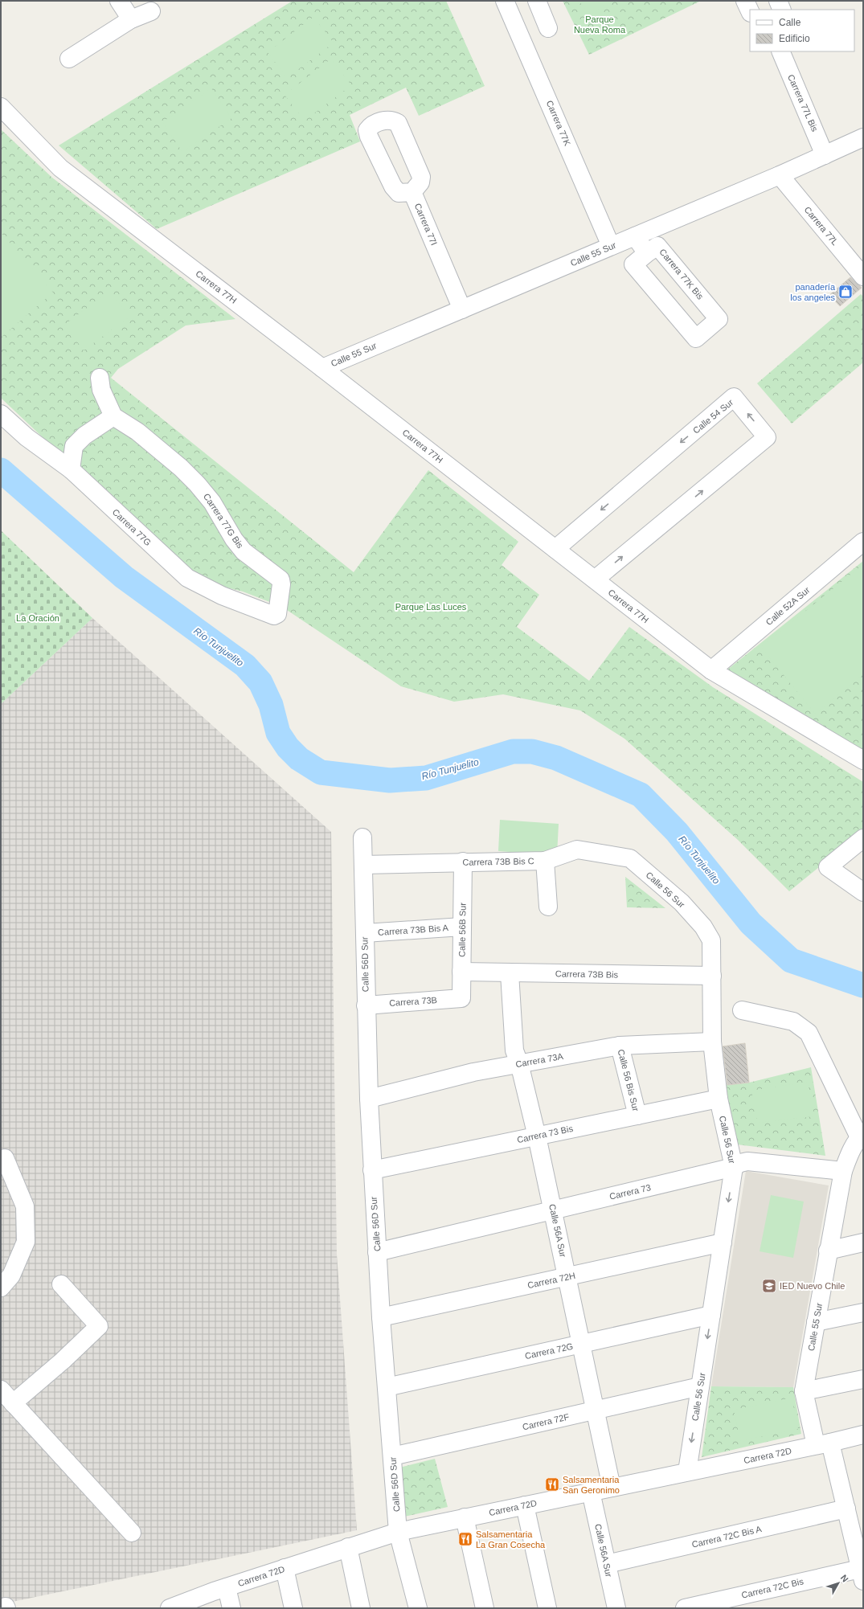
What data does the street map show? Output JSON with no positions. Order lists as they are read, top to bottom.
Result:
{
  "streets": {
    "street": [
      "Carrera 77L Bis",
      "Carrera 77K",
      "Carrera 77I",
      "Carrera 77L",
      "Calle 55 Sur",
      "Carrera 77K Bis",
      "Carrera 77H",
      "Calle 54 Sur",
      "Carrera 77G Bis",
      "Carrera 77G",
      "Calle 52A Sur",
      "Carrera 73B Bis C",
      "Calle 56 Sur",
      "Carrera 73B Bis A",
      "Calle 56B Sur",
      "Calle 56D Sur",
      "Carrera 73B Bis",
      "Carrera 73B",
      "Carrera 73A",
      "Calle 56 Bis Sur",
      "Carrera 73 Bis",
      "Carrera 73",
      "Calle 56A Sur",
      "Carrera 72H",
      "Carrera 72G",
      "Carrera 72F",
      "Carrera 72D",
      "Carrera 72C Bis A",
      "Carrera 72C Bis"
    ]
  },
  "crossings": [
    ["Carrera 77L Bis", "Calle 55 Sur"],
    ["Carrera 77K", "Calle 55 Sur"],
    ["Carrera 77I", "Calle 55 Sur"],
    ["Carrera 77L", "Calle 55 Sur"],
    ["Calle 55 Sur", "Carrera 77K Bis"],
    ["Calle 55 Sur", "Carrera 77H"],
    ["Calle 55 Sur", "Carrera 73"],
    ["Calle 55 Sur", "Carrera 72D"],
    ["Calle 55 Sur", "Carrera 72C Bis A"],
    ["Calle 55 Sur", "Carrera 72C Bis"],
    ["Carrera 77H", "Calle 54 Sur"],
    ["Carrera 77H", "Calle 52A Sur"],
    ["Carrera 77G Bis", "Carrera 77G"],
    ["Carrera 73B Bis C", "Calle 56 Sur"],
    ["Carrera 73B Bis C", "Calle 56B Sur"],
    ["Carrera 73B Bis C", "Calle 56D Sur"],
    ["Calle 56 Sur", "Carrera 73B Bis"],
    ["Calle 56 Sur", "Carrera 73A"],
    ["Calle 56 Sur", "Carrera 73 Bis"],
    ["Calle 56 Sur", "Carrera 73"],
    ["Calle 56 Sur", "Carrera 72H"],
    ["Calle 56 Sur", "Carrera 72G"],
    ["Calle 56 Sur", "Carrera 72F"],
    ["Calle 56 Sur", "Carrera 72D"],
    ["Carrera 73B Bis A", "Calle 56B Sur"],
    ["Carrera 73B Bis A", "Calle 56D Sur"],
    ["Calle 56B Sur", "Carrera 73B Bis"],
    ["Calle 56B Sur", "Carrera 73B"],
    ["Calle 56D Sur", "Carrera 73B"],
    ["Calle 56D Sur", "Carrera 73A"],
    ["Calle 56D Sur", "Carrera 73 Bis"],
    ["Calle 56D Sur", "Carrera 73"],
    ["Calle 56D Sur", "Carrera 72H"],
    ["Calle 56D Sur", "Carrera 72G"],
    ["Calle 56D Sur", "Carrera 72F"],
    ["Calle 56D Sur", "Carrera 72D"],
    ["Carrera 73B Bis", "Calle 56A Sur"],
    ["Carrera 73A", "Calle 56 Bis Sur"],
    ["Carrera 73A", "Calle 56A Sur"],
    ["Calle 56 Bis Sur", "Carrera 73 Bis"],
    ["Carrera 73 Bis", "Calle 56A Sur"],
    ["Carrera 73", "Calle 56A Sur"],
    ["Calle 56A Sur", "Carrera 72H"],
    ["Calle 56A Sur", "Carrera 72G"],
    ["Calle 56A Sur", "Carrera 72F"],
    ["Calle 56A Sur", "Carrera 72D"],
    ["Calle 56A Sur", "Carrera 72C Bis A"]
  ],
  "one_way": ["Calle 56 Sur"],
  "water": ["Río Tunjuelito"],
  "parks": ["Parque Nueva Roma", "Parque Las Luces", "La Oración"],
  "places": {
    "shop": ["panadería los angeles"],
    "school or university": ["IED Nuevo Chile"],
    "restaurant": ["Salsamentaria San Geronimo", "Salsamentaria La Gran Cosecha"]
  },
  "legend": ["Calle", "Edificio"],
  "north": "top right"
}
